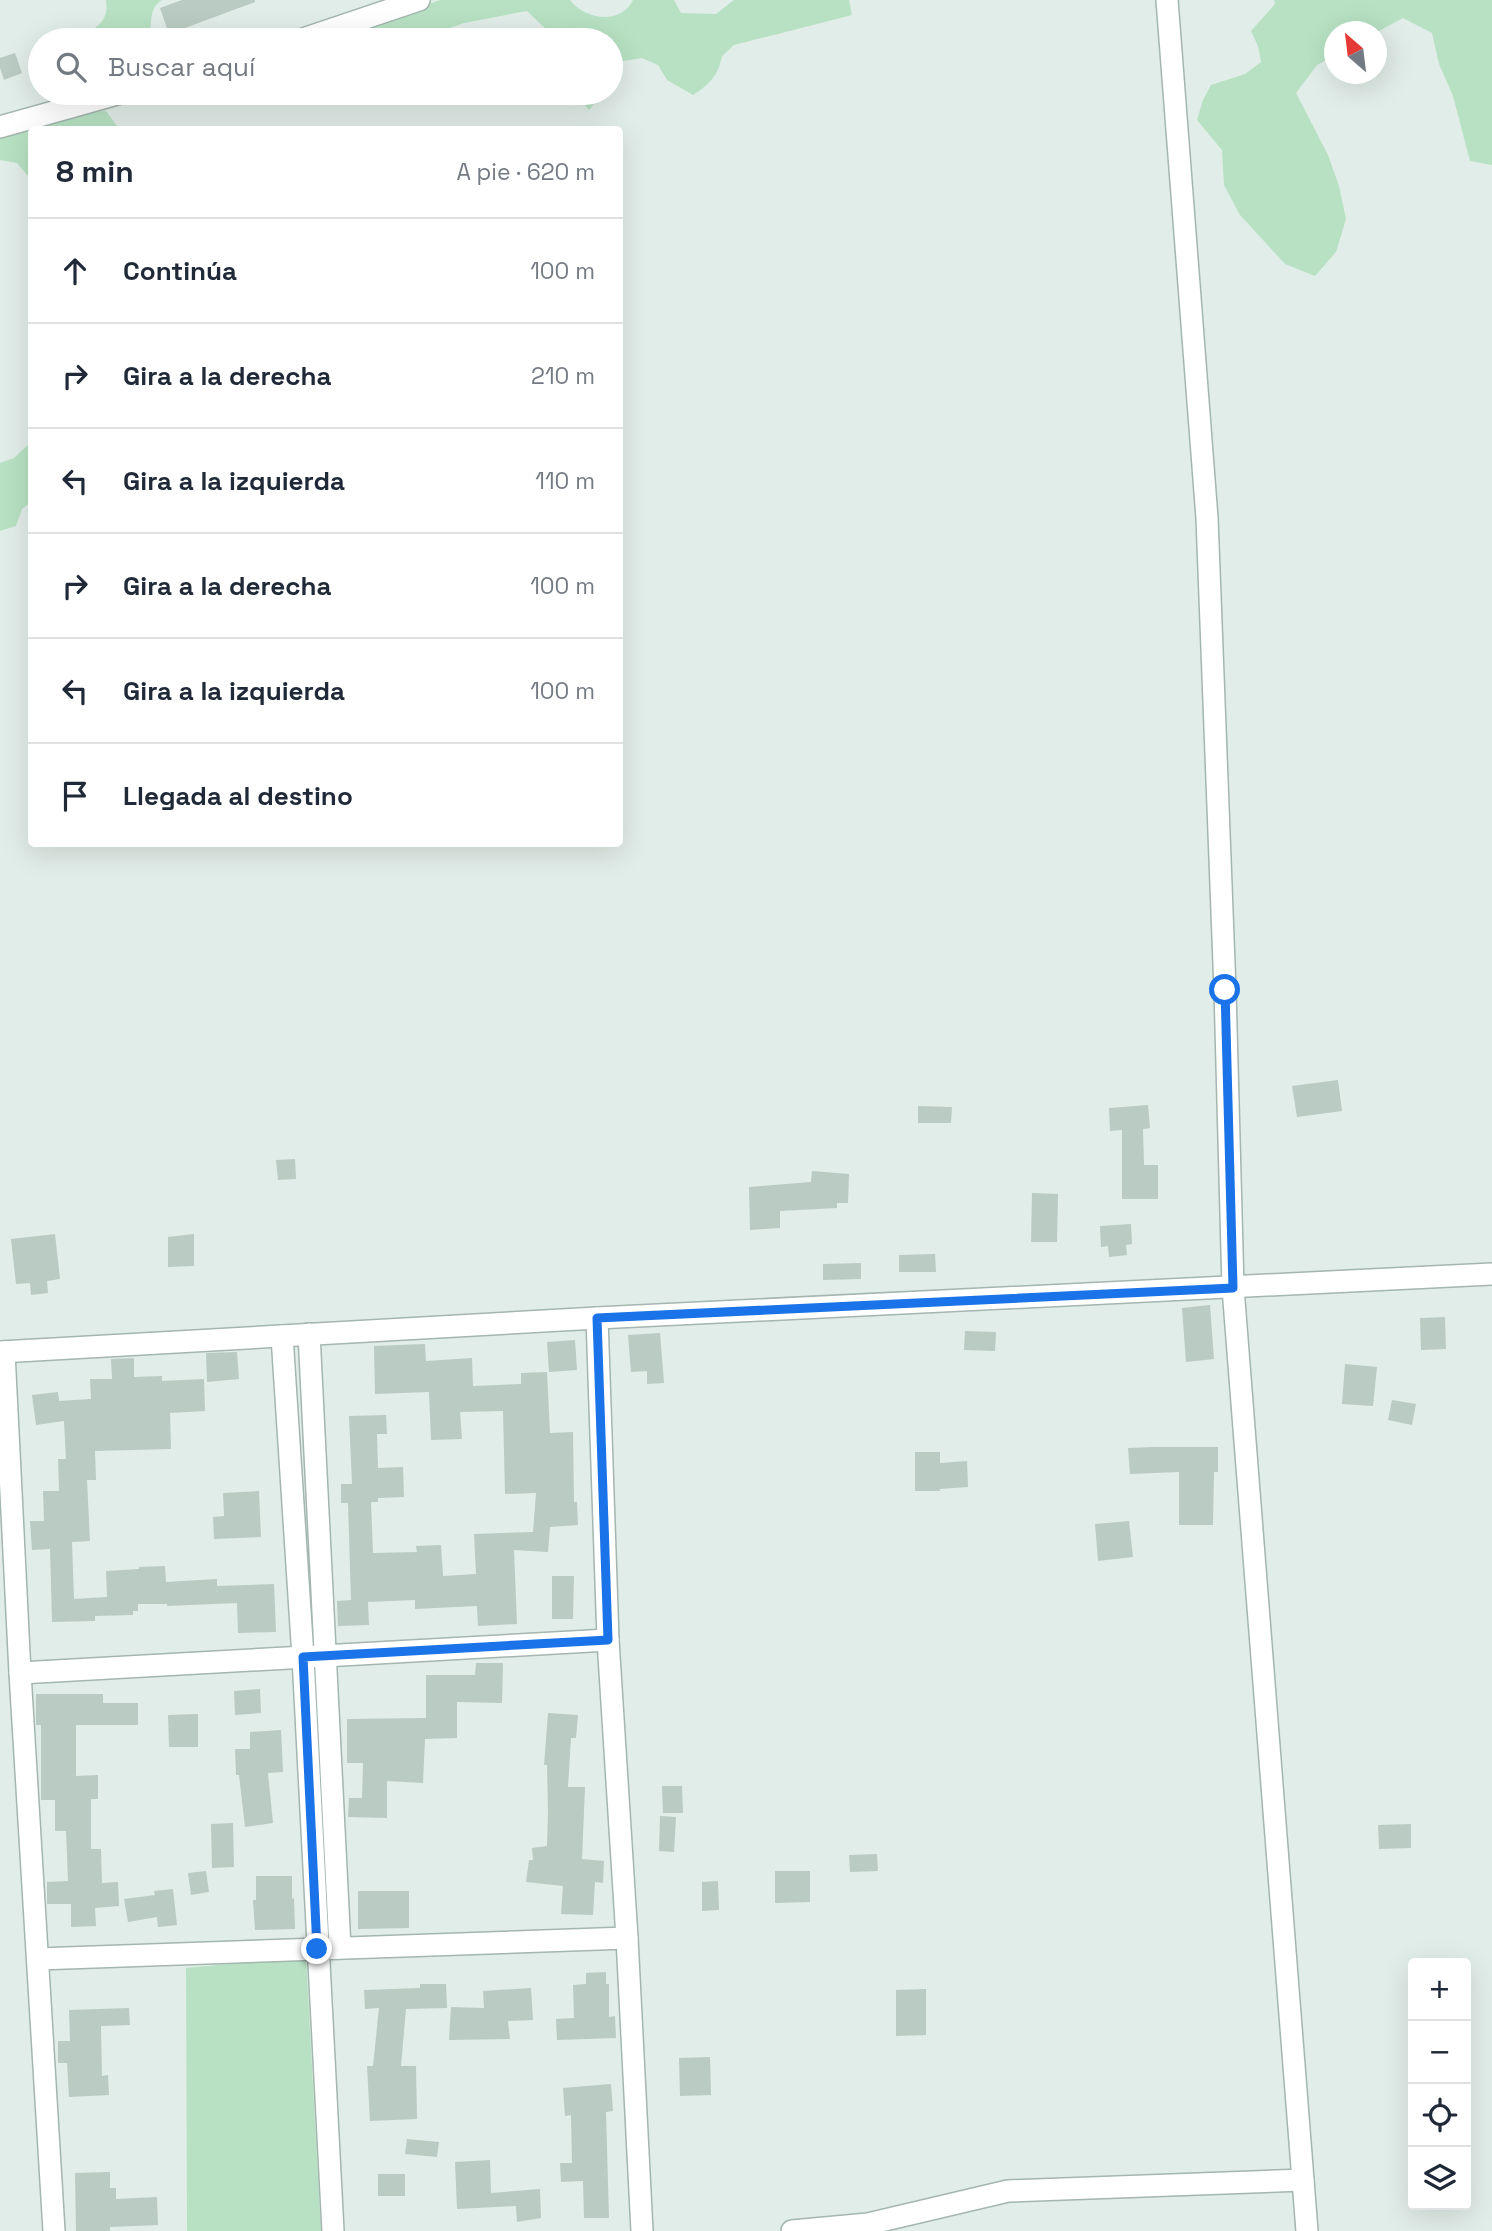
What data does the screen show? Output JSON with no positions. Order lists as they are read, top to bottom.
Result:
{
  "north": "top left",
  "page": {
    "search": "Buscar aquí",
    "heading": ["8 min", "A pie · 620 m"],
    "list": [
      ["Continúa", "100 m"],
      ["Gira a la derecha", "210 m"],
      ["Gira a la izquierda", "110 m"],
      ["Gira a la derecha", "100 m"],
      ["Gira a la izquierda", "100 m"],
      "Llegada al destino"
    ],
    "map_buttons": ["+", "−"]
  }
}
